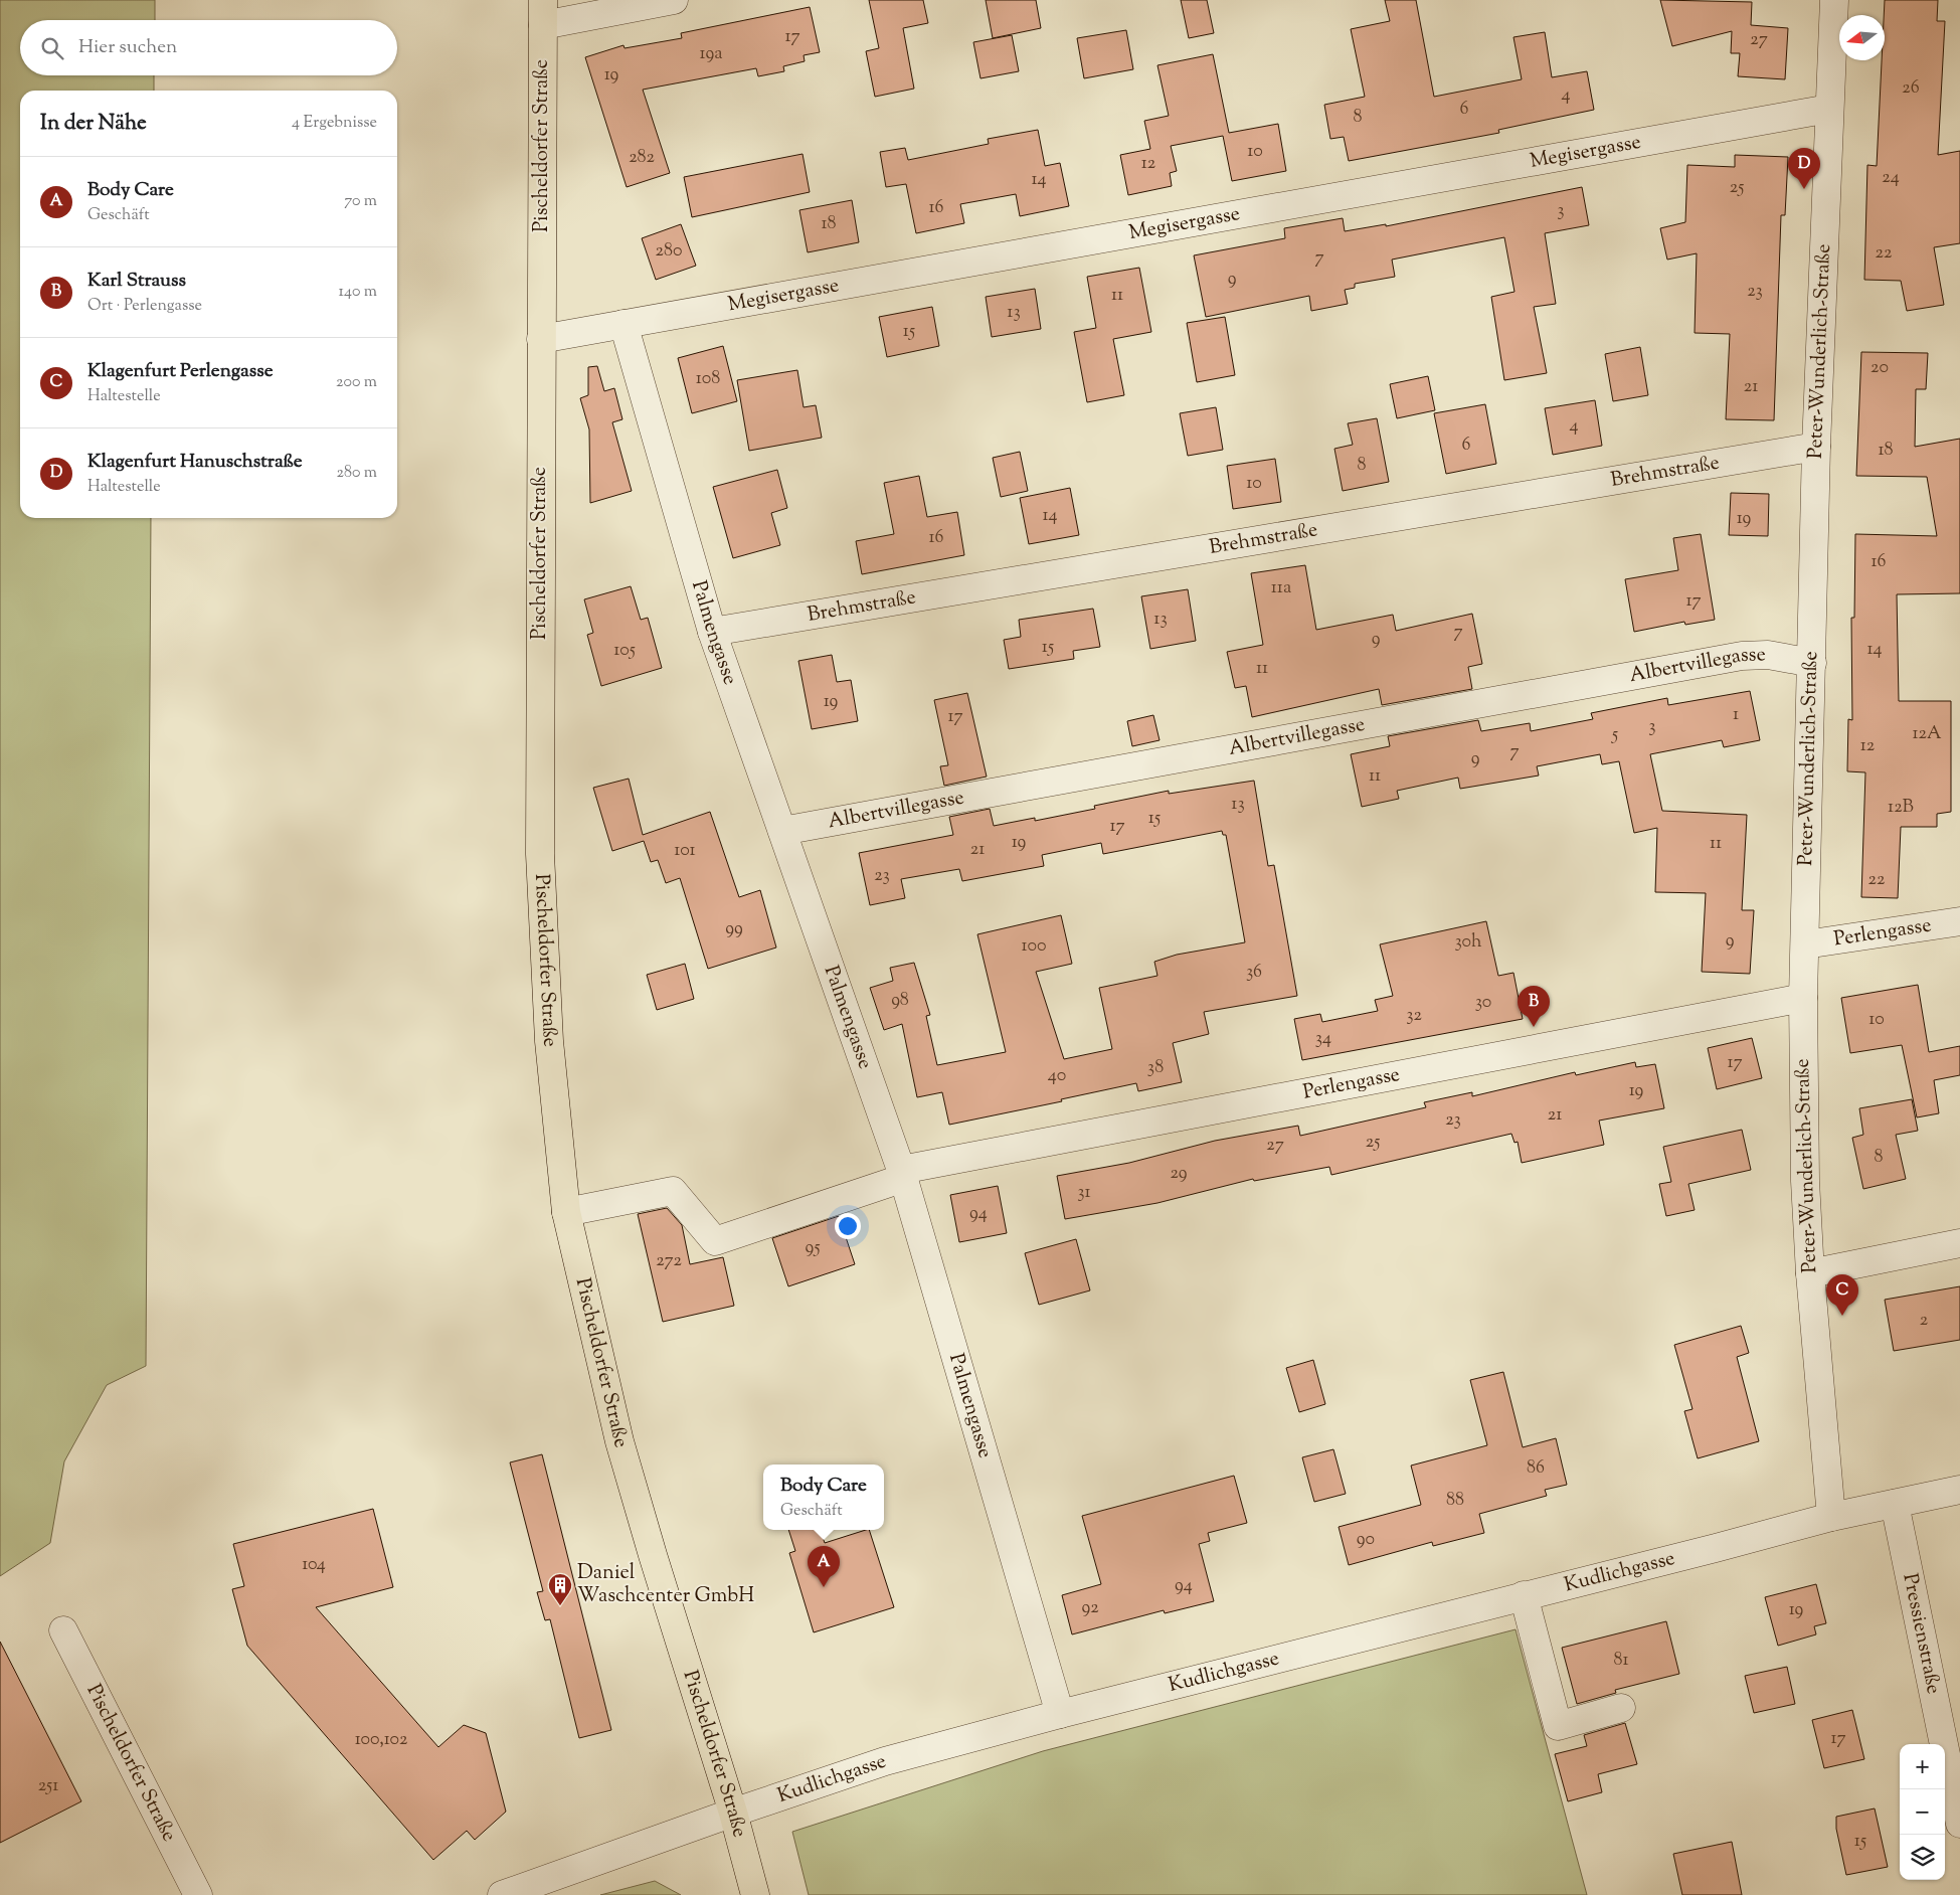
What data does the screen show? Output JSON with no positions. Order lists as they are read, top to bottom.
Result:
{
  "streets": {
    "main road": ["Pischeldorfer Straße"],
    "street": [
      "Megisergasse",
      "Peter-Wunderlich-Straße",
      "Brehmstraße",
      "Palmengasse",
      "Albertvillegasse",
      "Perlengasse",
      "Kudlichgasse",
      "Pressienstraße"
    ]
  },
  "crossings": [
    ["Pischeldorfer Straße", "Megisergasse"],
    ["Pischeldorfer Straße", "Perlengasse"],
    ["Pischeldorfer Straße", "Kudlichgasse"],
    ["Megisergasse", "Peter-Wunderlich-Straße"],
    ["Megisergasse", "Palmengasse"],
    ["Peter-Wunderlich-Straße", "Brehmstraße"],
    ["Peter-Wunderlich-Straße", "Albertvillegasse"],
    ["Peter-Wunderlich-Straße", "Perlengasse"],
    ["Peter-Wunderlich-Straße", "Kudlichgasse"],
    ["Brehmstraße", "Palmengasse"],
    ["Palmengasse", "Albertvillegasse"],
    ["Palmengasse", "Perlengasse"],
    ["Palmengasse", "Kudlichgasse"],
    ["Kudlichgasse", "Pressienstraße"]
  ],
  "places": {
    "building": ["Daniel Waschcenter GmbH"]
  },
  "house_numbers": [
    "17",
    "27",
    "19a",
    "19",
    "26",
    "4",
    "6",
    "8",
    "10",
    "282",
    "12",
    "24",
    "14",
    "25",
    "16",
    "3",
    "18",
    "280",
    "22",
    "7",
    "9",
    "23",
    "11",
    "13",
    "15",
    "20",
    "108",
    "21",
    "4",
    "6",
    "18",
    "8",
    "10",
    "14",
    "19",
    "16",
    "16",
    "11a",
    "17",
    "13",
    "7",
    "9",
    "15",
    "14",
    "105",
    "11",
    "19",
    "1",
    "17",
    "3",
    "12A",
    "5",
    "12",
    "7",
    "9",
    "11",
    "13",
    "12B",
    "15",
    "17",
    "19",
    "11",
    "21",
    "101",
    "23",
    "22",
    "99",
    "9",
    "30h",
    "100",
    "36",
    "98",
    "30",
    "32",
    "10",
    "34",
    "17",
    "38",
    "40",
    "19",
    "21",
    "23",
    "25",
    "27",
    "8",
    "29",
    "31",
    "94",
    "95",
    "272",
    "2",
    "86",
    "88",
    "90",
    "104",
    "94",
    "92",
    "19",
    "81",
    "17",
    "100,102",
    "251",
    "15"
  ],
  "north": "left",
  "page": {
    "search": "Hier suchen",
    "heading": ["In der Nähe", "4 Ergebnisse"],
    "pins": [
      "D",
      "B",
      "C",
      "A"
    ],
    "list": [
      {
        "mark": "A",
        "name": "Body Care",
        "note": "Geschäft",
        "value": "70 m"
      },
      {
        "mark": "B",
        "name": "Karl Strauss",
        "note": "Ort · Perlengasse",
        "value": "140 m"
      },
      {
        "mark": "C",
        "name": "Klagenfurt Perlengasse",
        "note": "Haltestelle",
        "value": "200 m"
      },
      {
        "mark": "D",
        "name": "Klagenfurt Hanuschstraße",
        "note": "Haltestelle",
        "value": "280 m"
      }
    ],
    "popup": ["Body Care", "Geschäft"],
    "map_buttons": ["+", "−"]
  }
}
